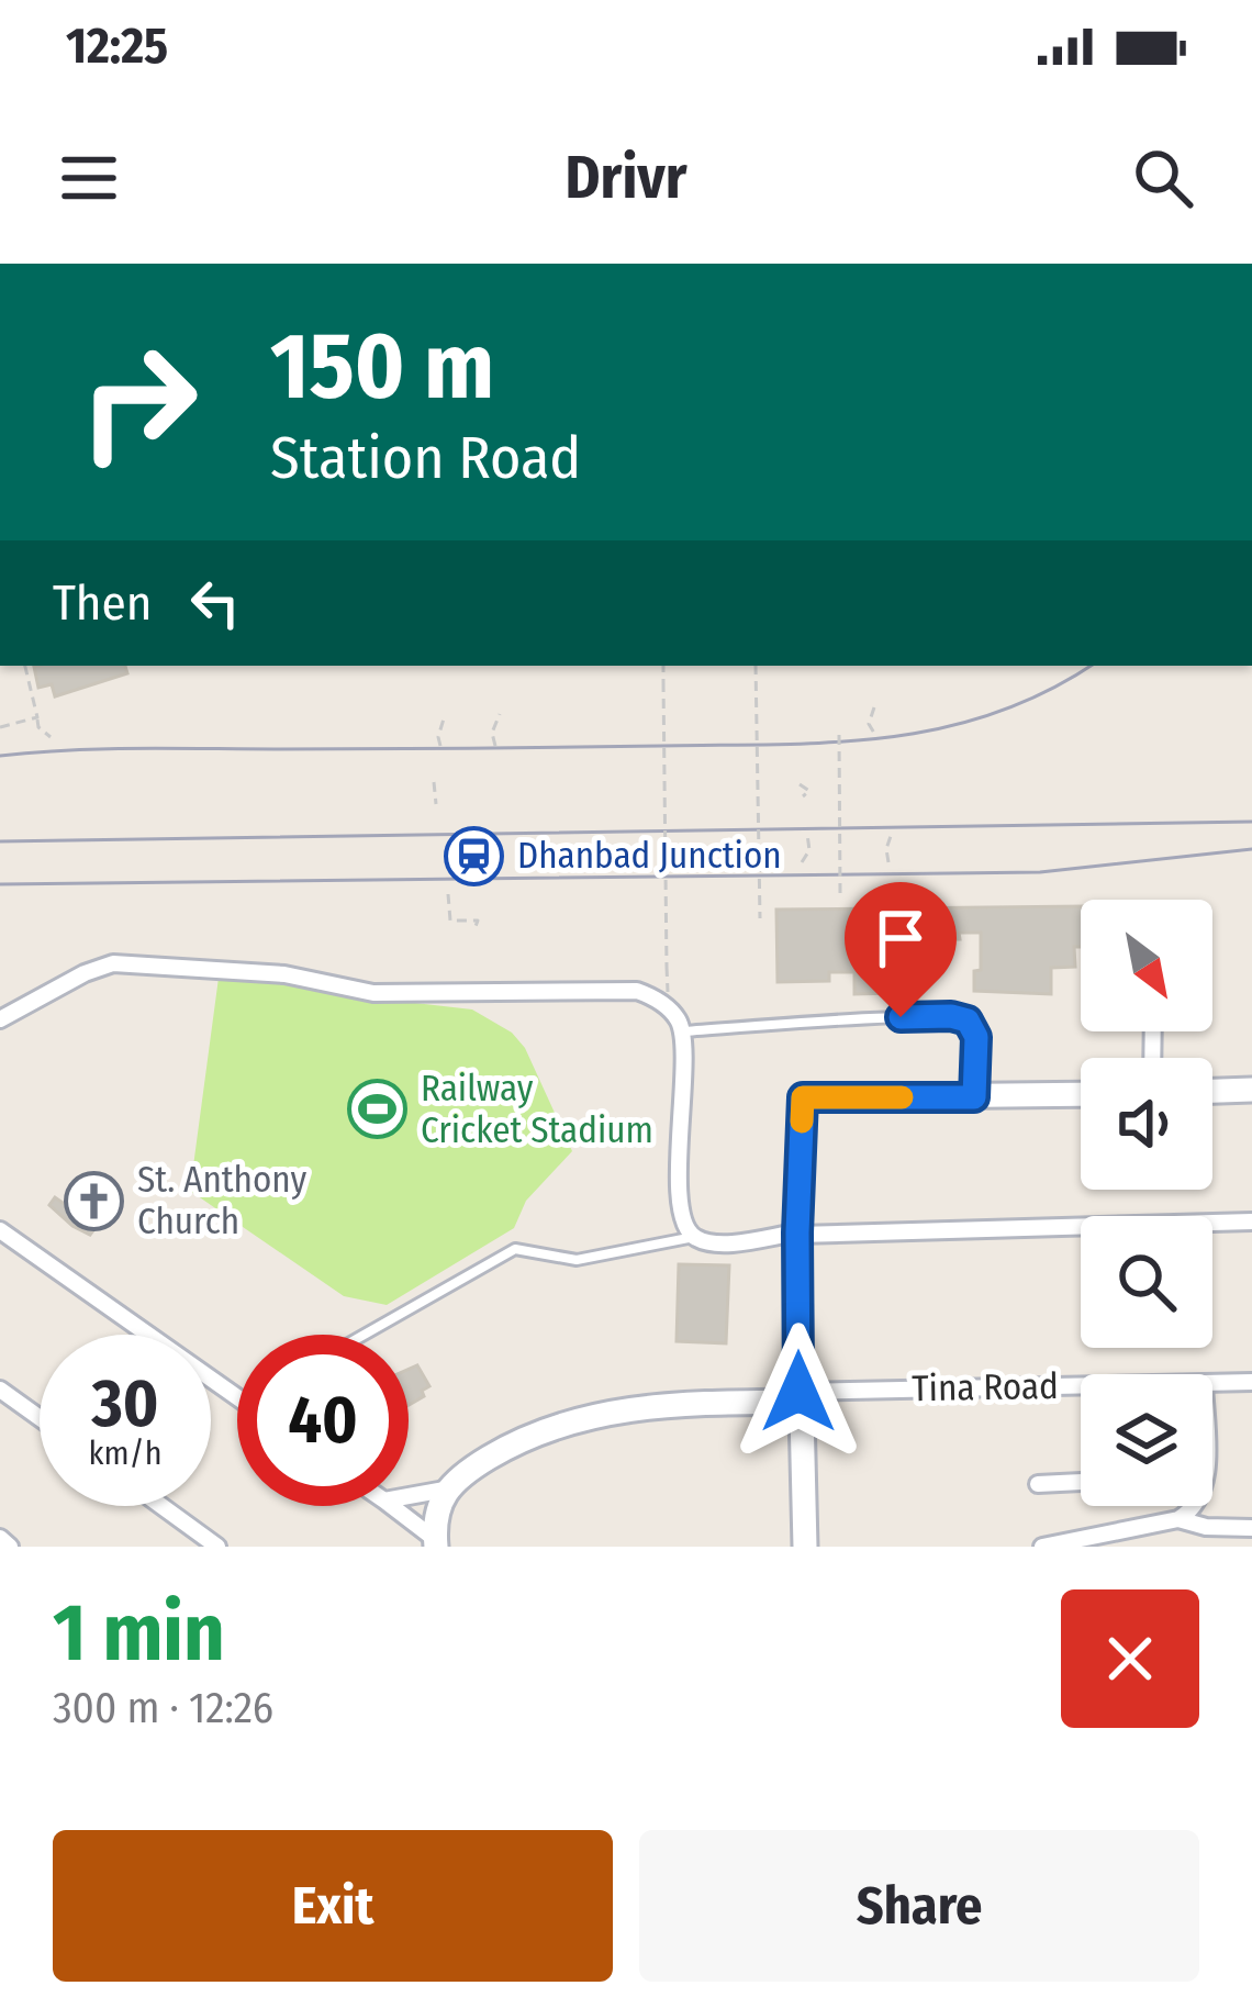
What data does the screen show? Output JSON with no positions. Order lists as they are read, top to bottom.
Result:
{
  "streets": {
    "street": ["Tina Road"]
  },
  "places": {
    "station": ["Dhanbad Junction"],
    "sports": ["Railway Cricket Stadium"],
    "church": ["St. Anthony Church"]
  },
  "north": "bottom right",
  "page": {
    "status": "12:25",
    "header": "Drivr",
    "turn": ["150 m", "Station Road"],
    "then": "Then",
    "speed": "30 km/h",
    "limit": "40",
    "heading": ["1 min", "300 m · 12:26"],
    "buttons": ["Exit", "Share"]
  }
}
